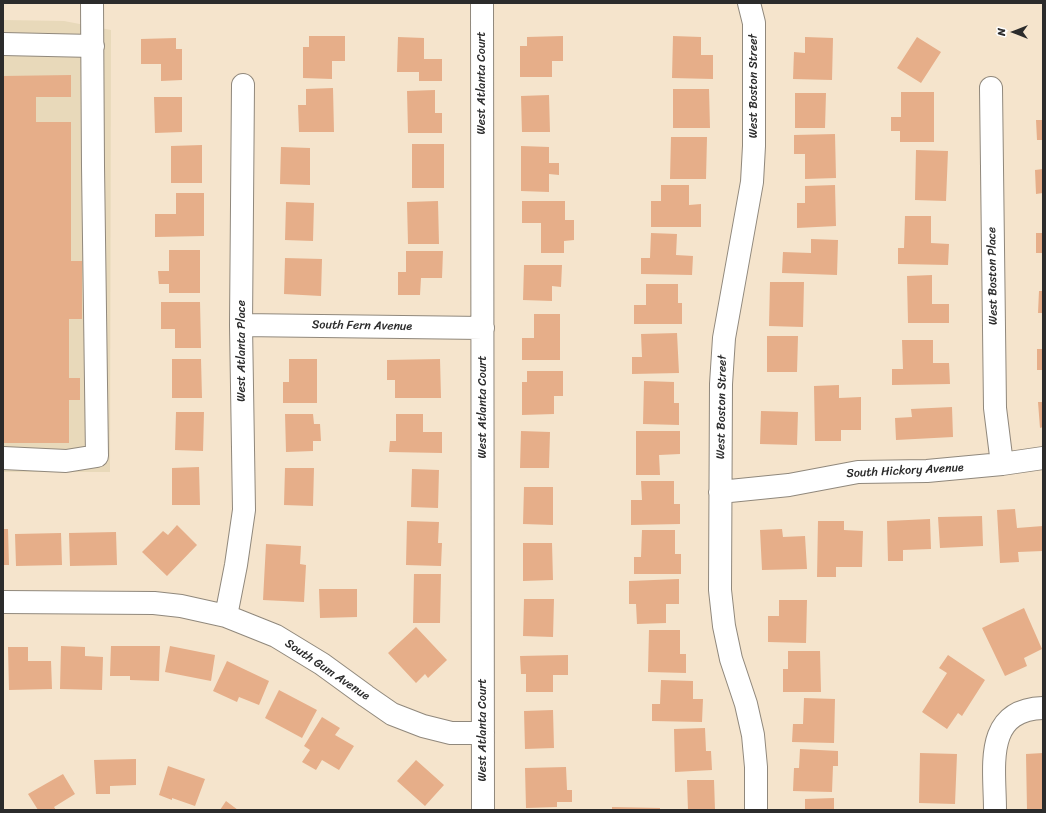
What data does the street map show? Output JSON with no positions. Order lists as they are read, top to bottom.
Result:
{
  "streets": {
    "street": [
      "West Atlanta Court",
      "West Boston Street",
      "West Boston Place",
      "South Fern Avenue",
      "West Atlanta Place",
      "South Hickory Avenue",
      "South Gum Avenue"
    ]
  },
  "crossings": [
    ["West Atlanta Court", "South Fern Avenue"],
    ["West Atlanta Court", "South Gum Avenue"],
    ["West Boston Street", "South Hickory Avenue"],
    ["West Boston Place", "South Hickory Avenue"],
    ["South Fern Avenue", "West Atlanta Place"],
    ["West Atlanta Place", "South Gum Avenue"]
  ],
  "north": "left"
}
